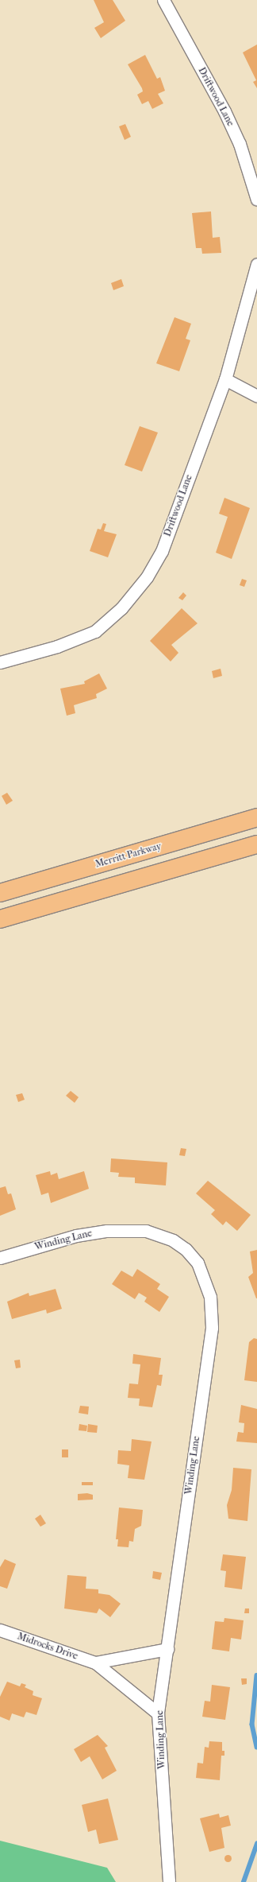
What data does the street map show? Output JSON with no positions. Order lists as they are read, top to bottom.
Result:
{
  "streets": {
    "highway": ["Merritt Parkway"],
    "street": ["Driftwood Lane", "Winding Lane", "Midrocks Drive"]
  },
  "crossings": [
    ["Winding Lane", "Midrocks Drive"]
  ]
}
